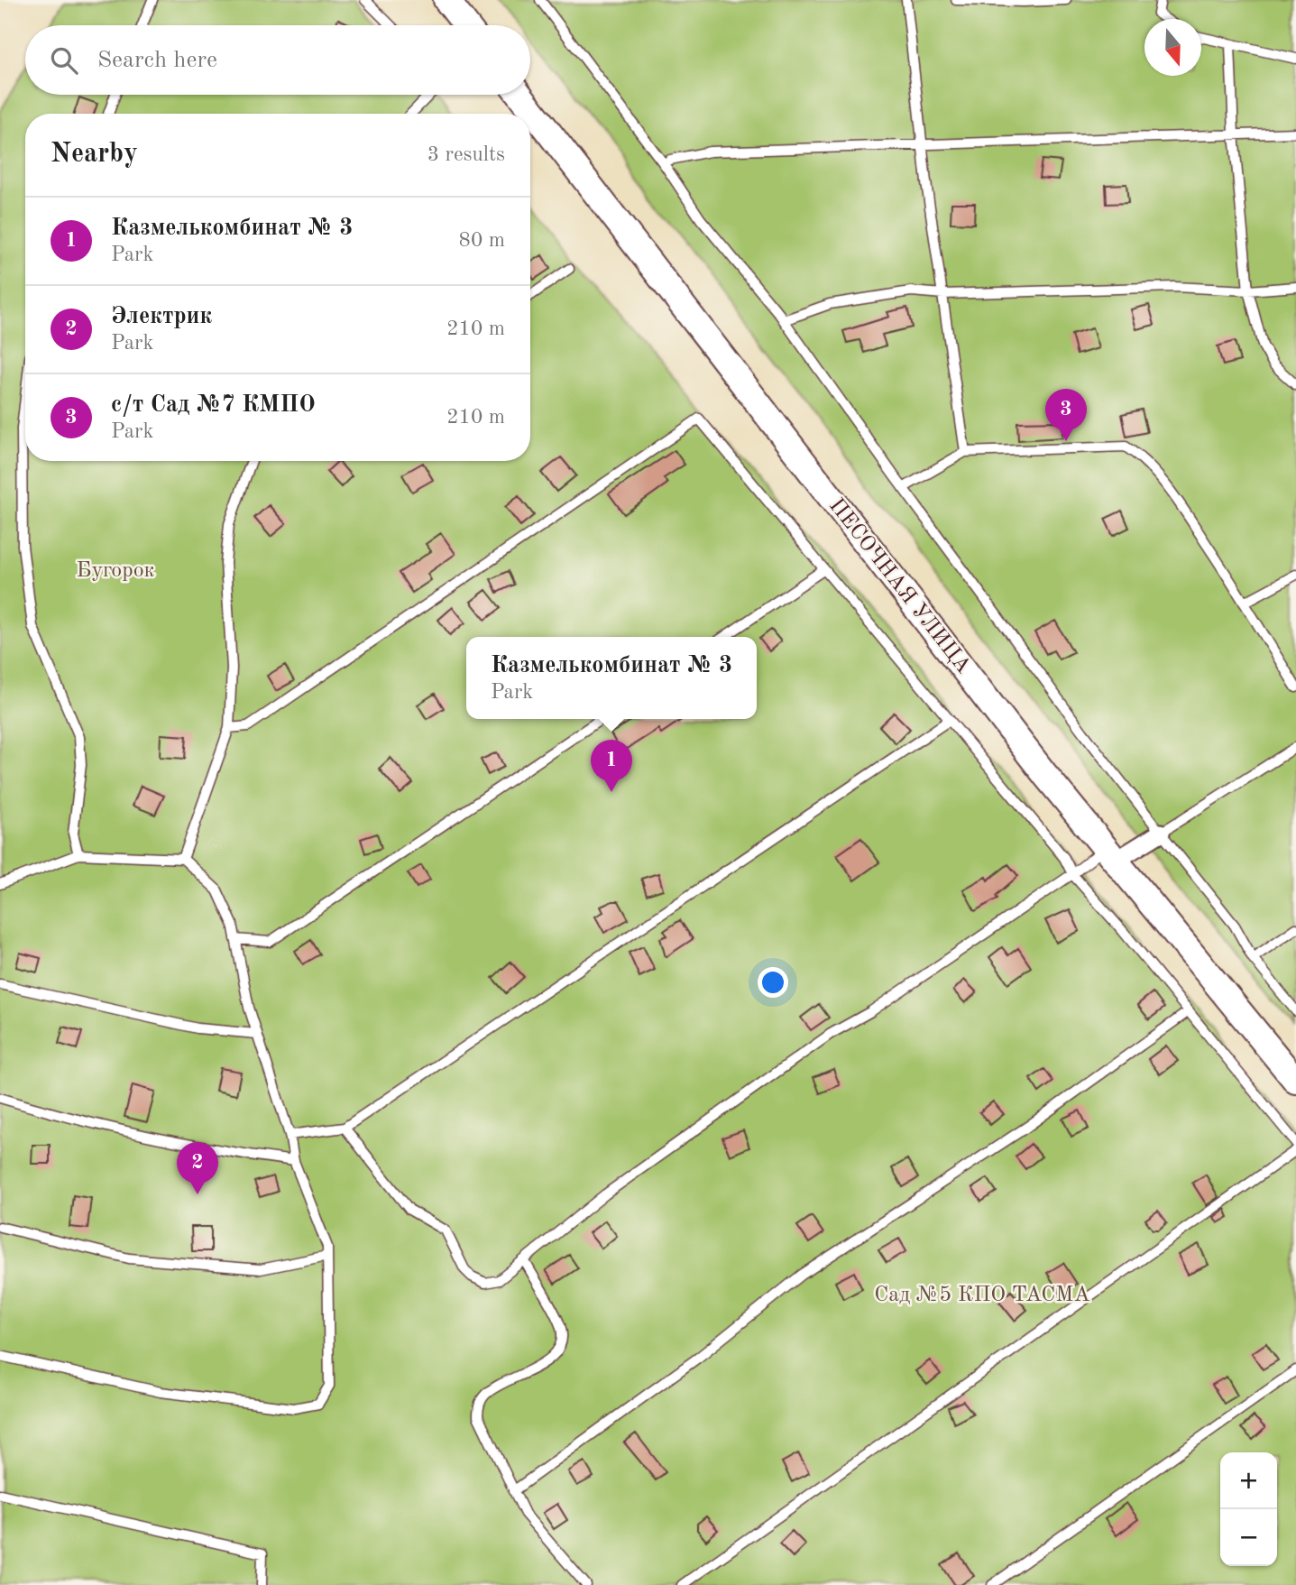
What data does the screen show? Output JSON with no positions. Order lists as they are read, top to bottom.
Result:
{
  "streets": {
    "main road": ["ПЕСОЧНАЯ УЛИЦА"]
  },
  "parks": ["Бугорок", "Сад №5 КПО ТАСМА"],
  "north": "bottom",
  "page": {
    "search": "Search here",
    "heading": ["Nearby", "3 results"],
    "list": [
      {
        "mark": "1",
        "name": "Казмелькомбинат № 3",
        "note": "Park",
        "value": "80 m"
      },
      {
        "mark": "2",
        "name": "Электрик",
        "note": "Park",
        "value": "210 m"
      },
      {
        "mark": "3",
        "name": "с/т Сад №7 КМПО",
        "note": "Park",
        "value": "210 m"
      }
    ],
    "pins": ["3", "1", "2"],
    "popup": ["Казмелькомбинат № 3", "Park"],
    "map_buttons": ["+", "−"]
  }
}
